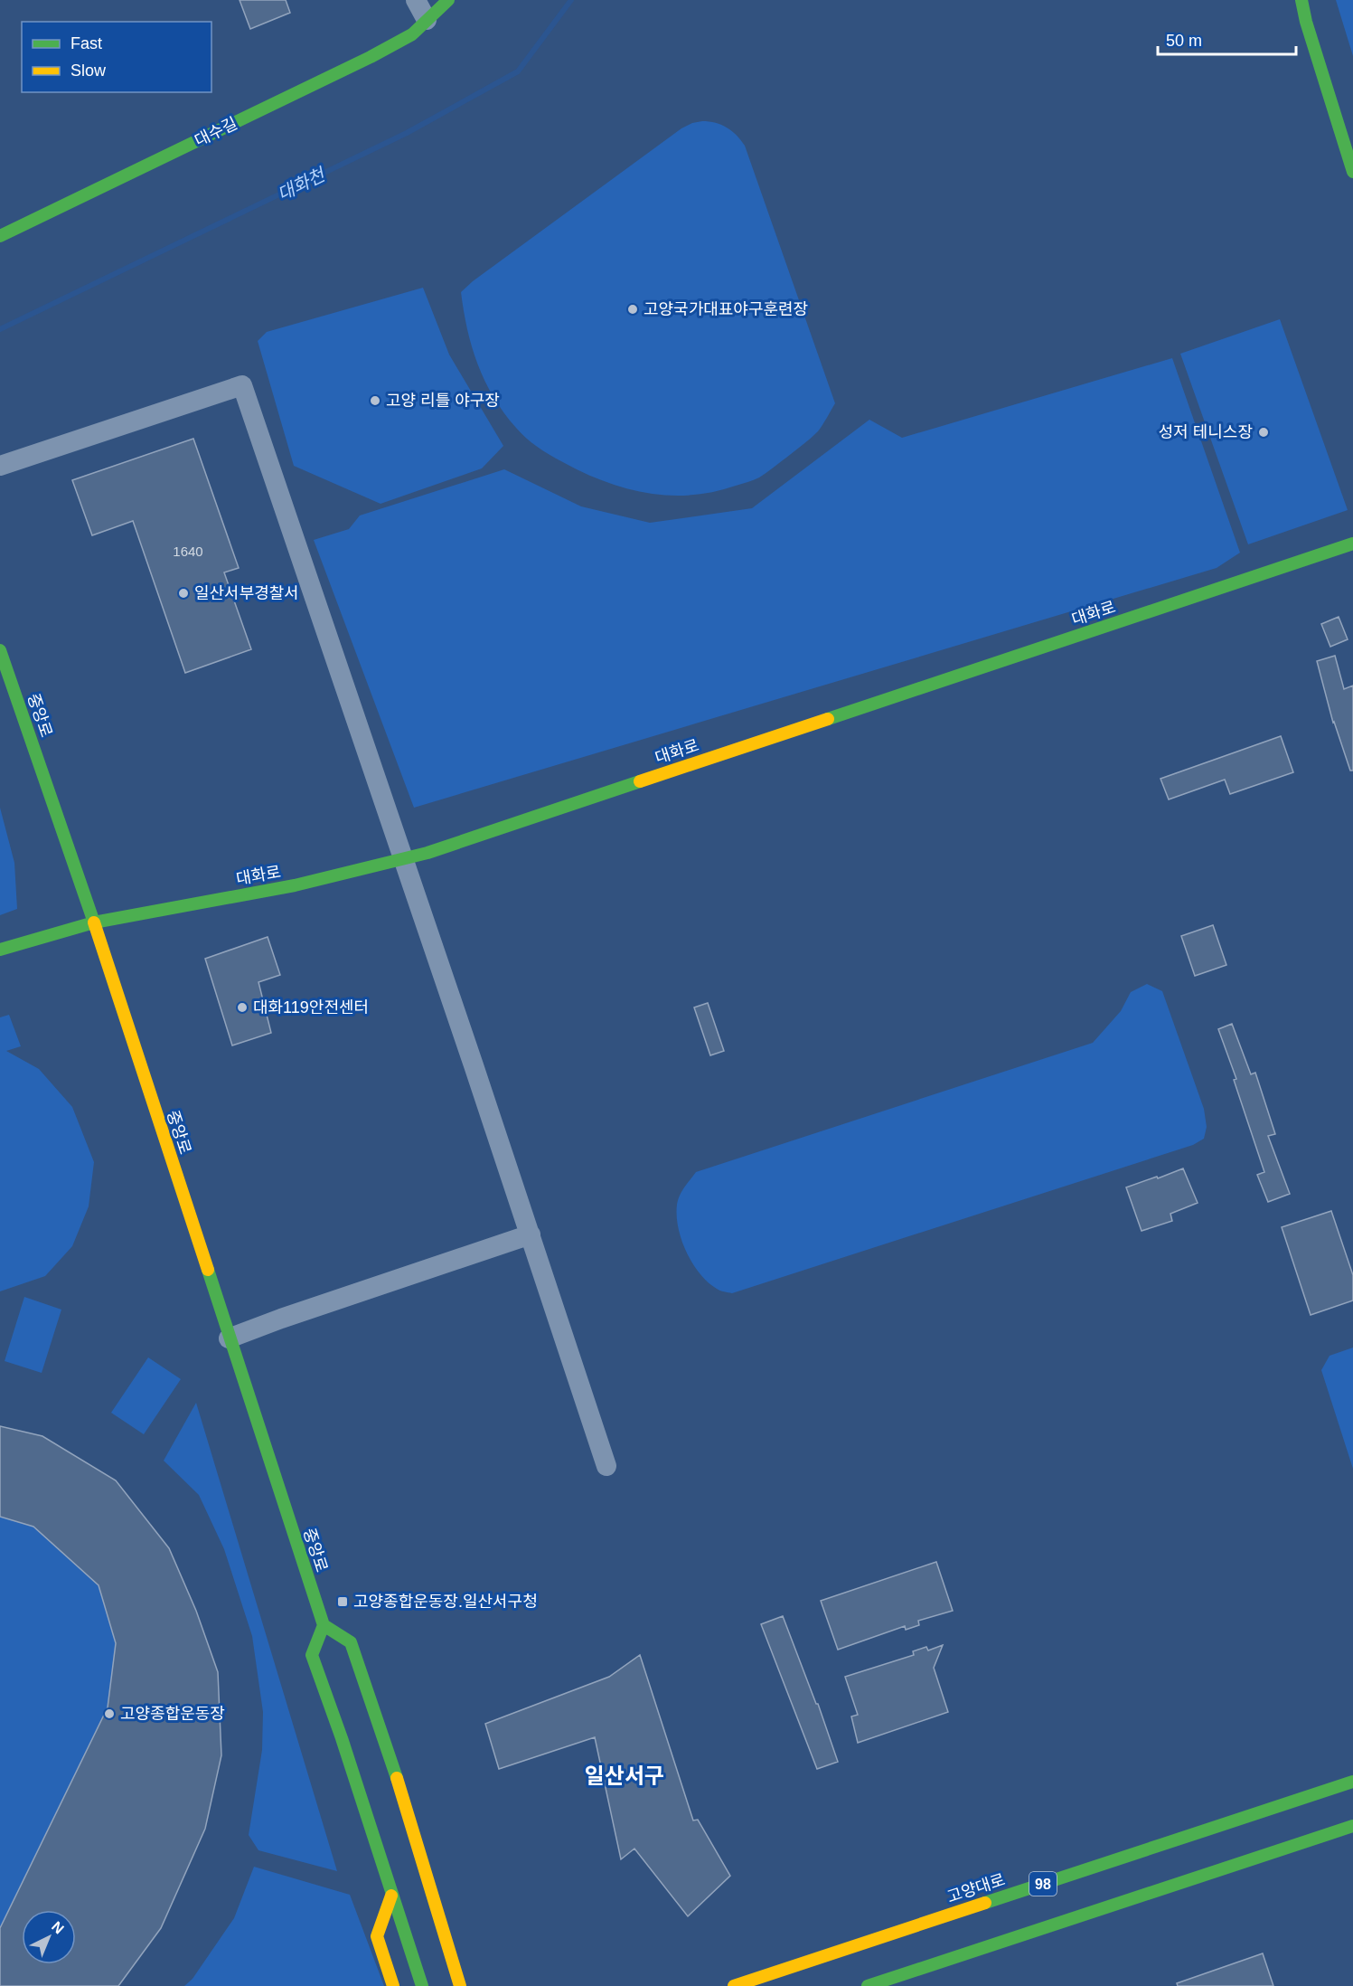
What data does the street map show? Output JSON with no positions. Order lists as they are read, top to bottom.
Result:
{
  "streets": {
    "main road": [
      "대수길",
      "대화로",
      "중앙로",
      "98",
      "고양대로"
    ]
  },
  "crossings": [
    ["대화로", "중앙로"]
  ],
  "districts": ["일산서구"],
  "water": ["대화천"],
  "places": {
    "other": [
      "고양국가대표야구훈련장",
      "고양 리틀 야구장",
      "성저 테니스장",
      "일산서부경찰서",
      "대화119안전센터",
      "고양종합운동장"
    ],
    "transit": ["고양종합운동장.일산서구청"]
  },
  "house_numbers": ["1640"],
  "legend": ["Fast", "Slow"],
  "scale_bar": "50 m",
  "north": "top right"
}
